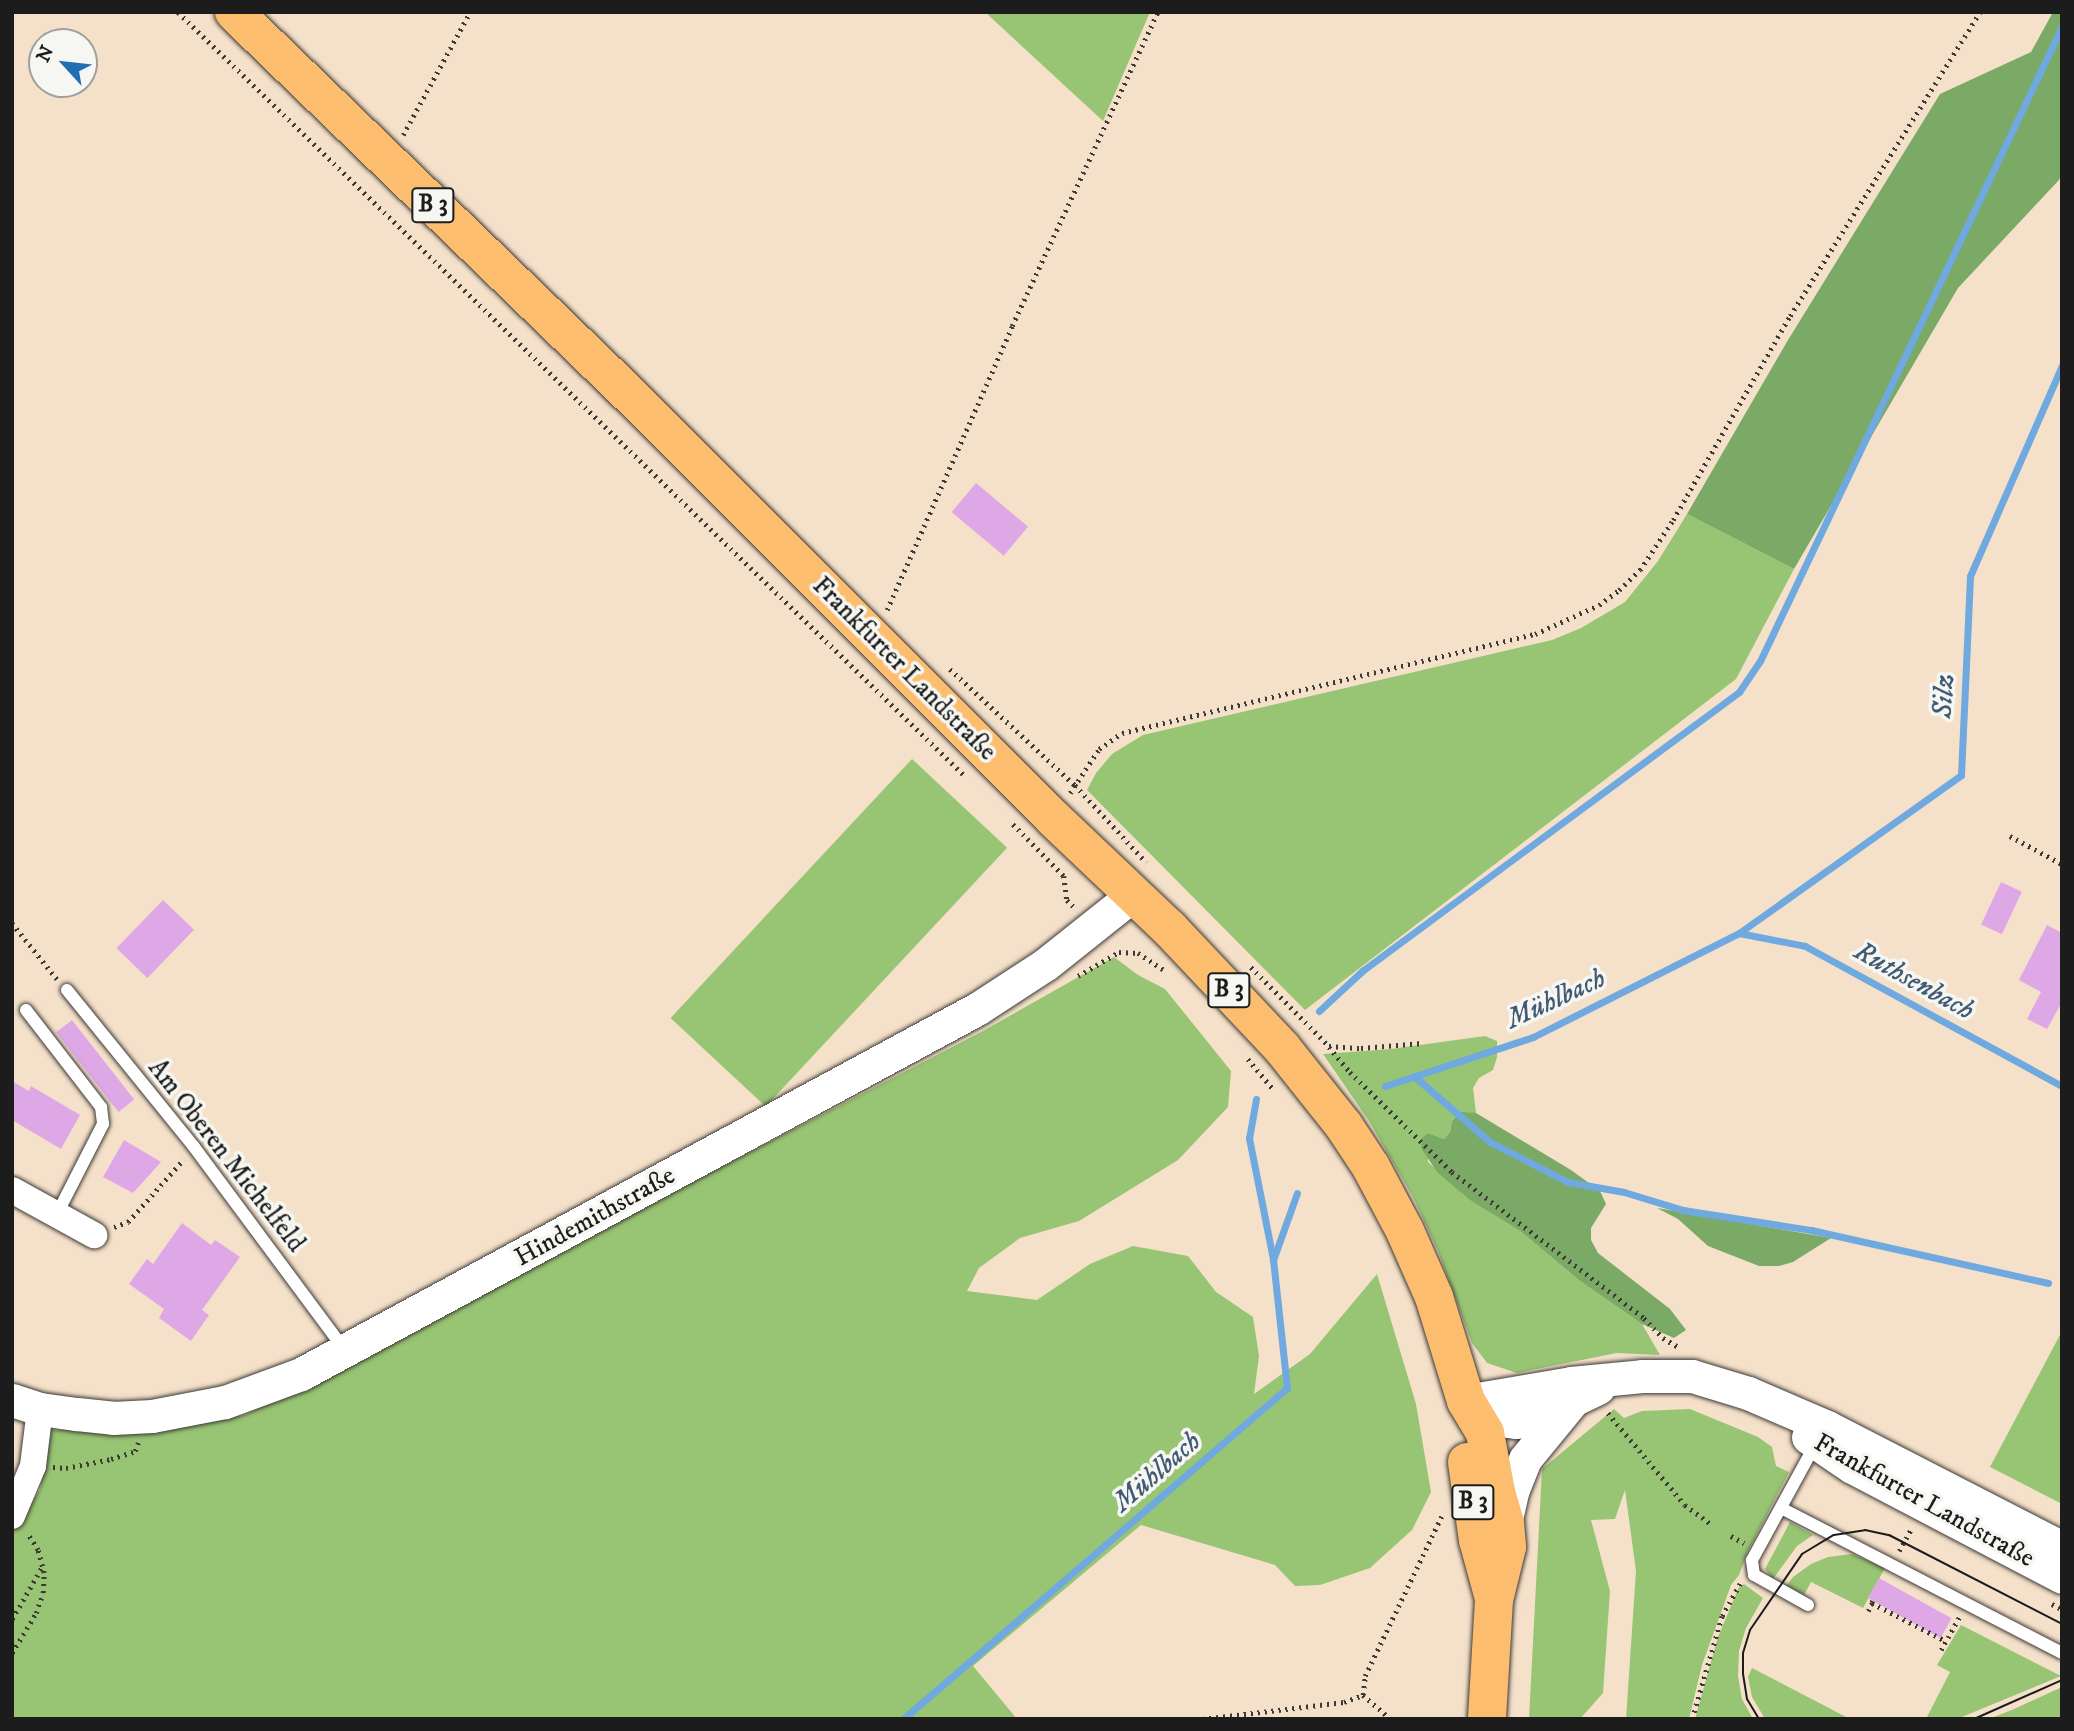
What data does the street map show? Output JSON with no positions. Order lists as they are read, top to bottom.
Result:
{
  "streets": {
    "main road": ["B 3", "Frankfurter Landstraße"],
    "street": ["Hindemithstraße"],
    "lane": ["Am Oberen Michelfeld"]
  },
  "crossings": [
    ["B 3", "Frankfurter Landstraße"],
    ["Frankfurter Landstraße", "Hindemithstraße"],
    ["Am Oberen Michelfeld", "Hindemithstraße"]
  ],
  "water": ["Silz", "Ruthsenbach", "Mühlbach"],
  "north": "top left"
}
